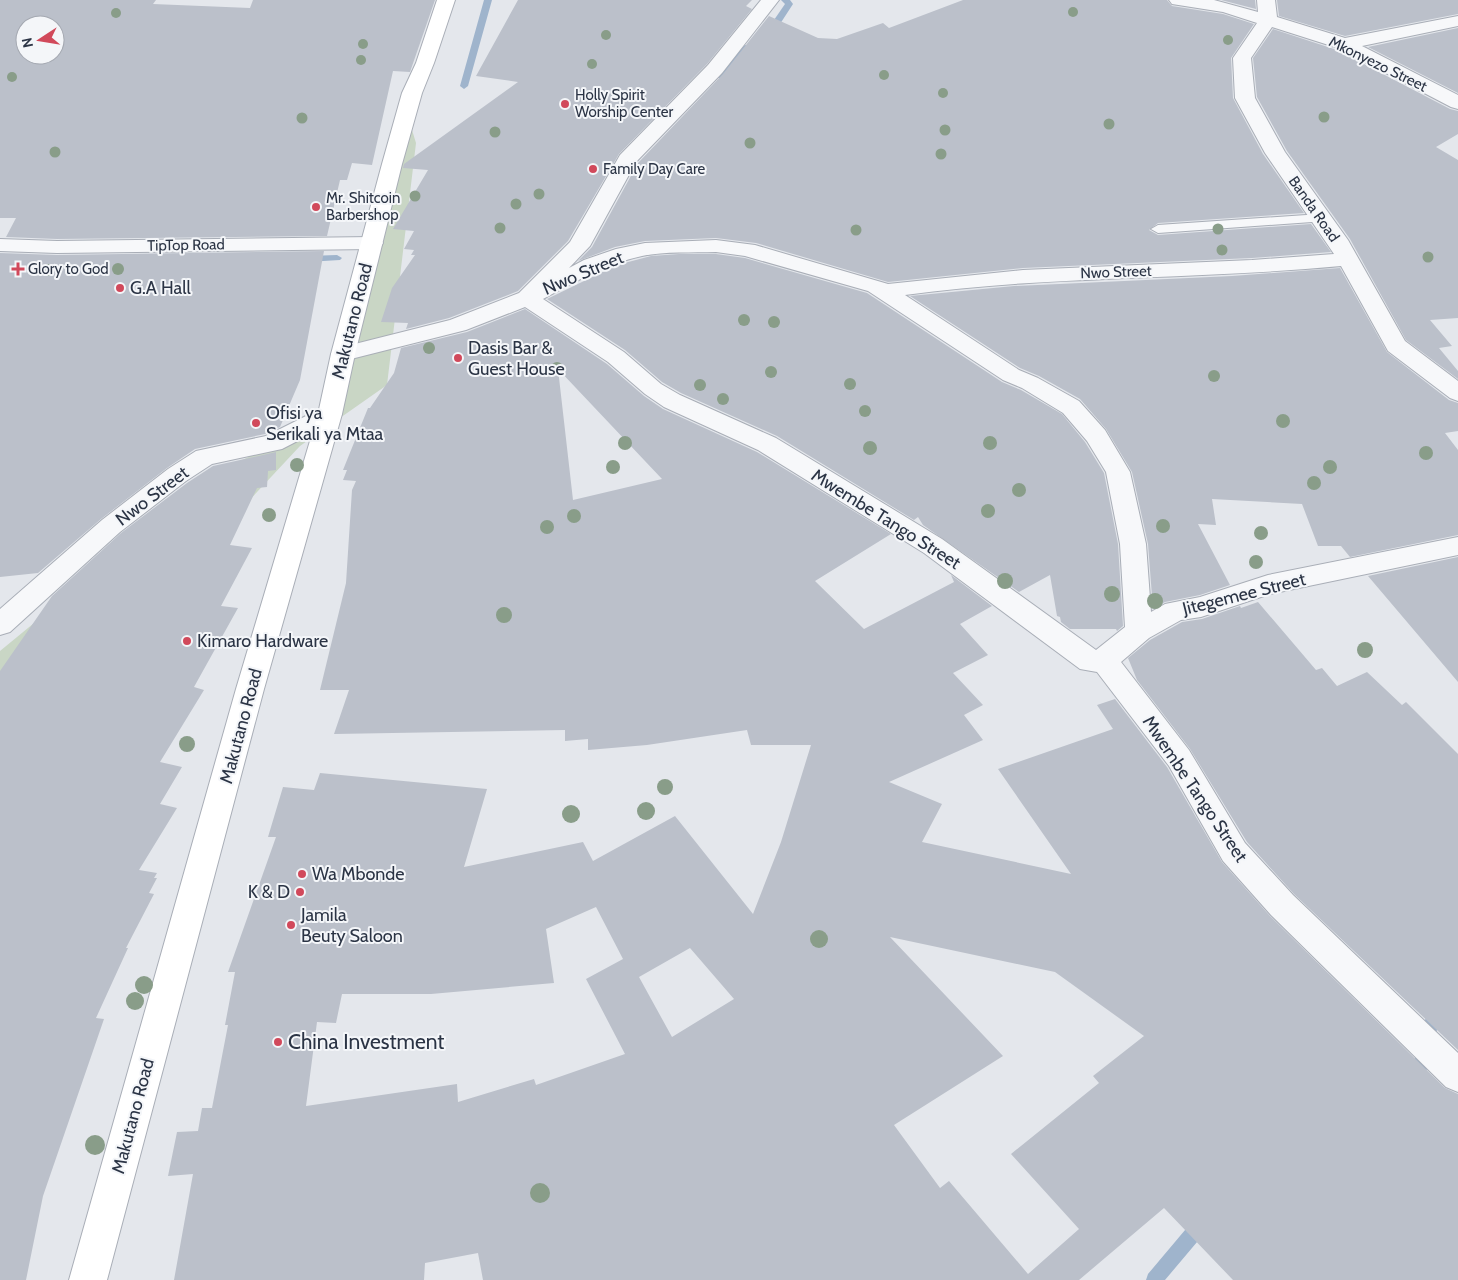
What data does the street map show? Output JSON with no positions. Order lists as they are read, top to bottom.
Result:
{
  "streets": {
    "street": [
      "Mkonyezo Street",
      "Banda Road",
      "TipTop Road",
      "Nwo Street",
      "Makutano Road",
      "Mwembe Tango Street",
      "Jitegemee Street"
    ]
  },
  "crossings": [
    ["Mkonyezo Street", "Banda Road"],
    ["Banda Road", "Nwo Street"],
    ["TipTop Road", "Makutano Road"],
    ["Nwo Street", "Makutano Road"],
    ["Nwo Street", "Mwembe Tango Street"],
    ["Nwo Street", "Jitegemee Street"],
    ["Mwembe Tango Street", "Jitegemee Street"]
  ],
  "places": {
    "other": [
      "Holly Spirit Worship Center",
      "Family Day Care",
      "Mr. Shitcoin Barbershop",
      "G.A Hall",
      "Dasis Bar & Guest House",
      "Ofisi ya Serikali ya Mtaa",
      "Kimaro Hardware",
      "Wa Mbonde",
      "K & D",
      "Jamila Beuty Saloon",
      "China Investment"
    ],
    "health": ["Glory to God"]
  },
  "north": "left"
}
